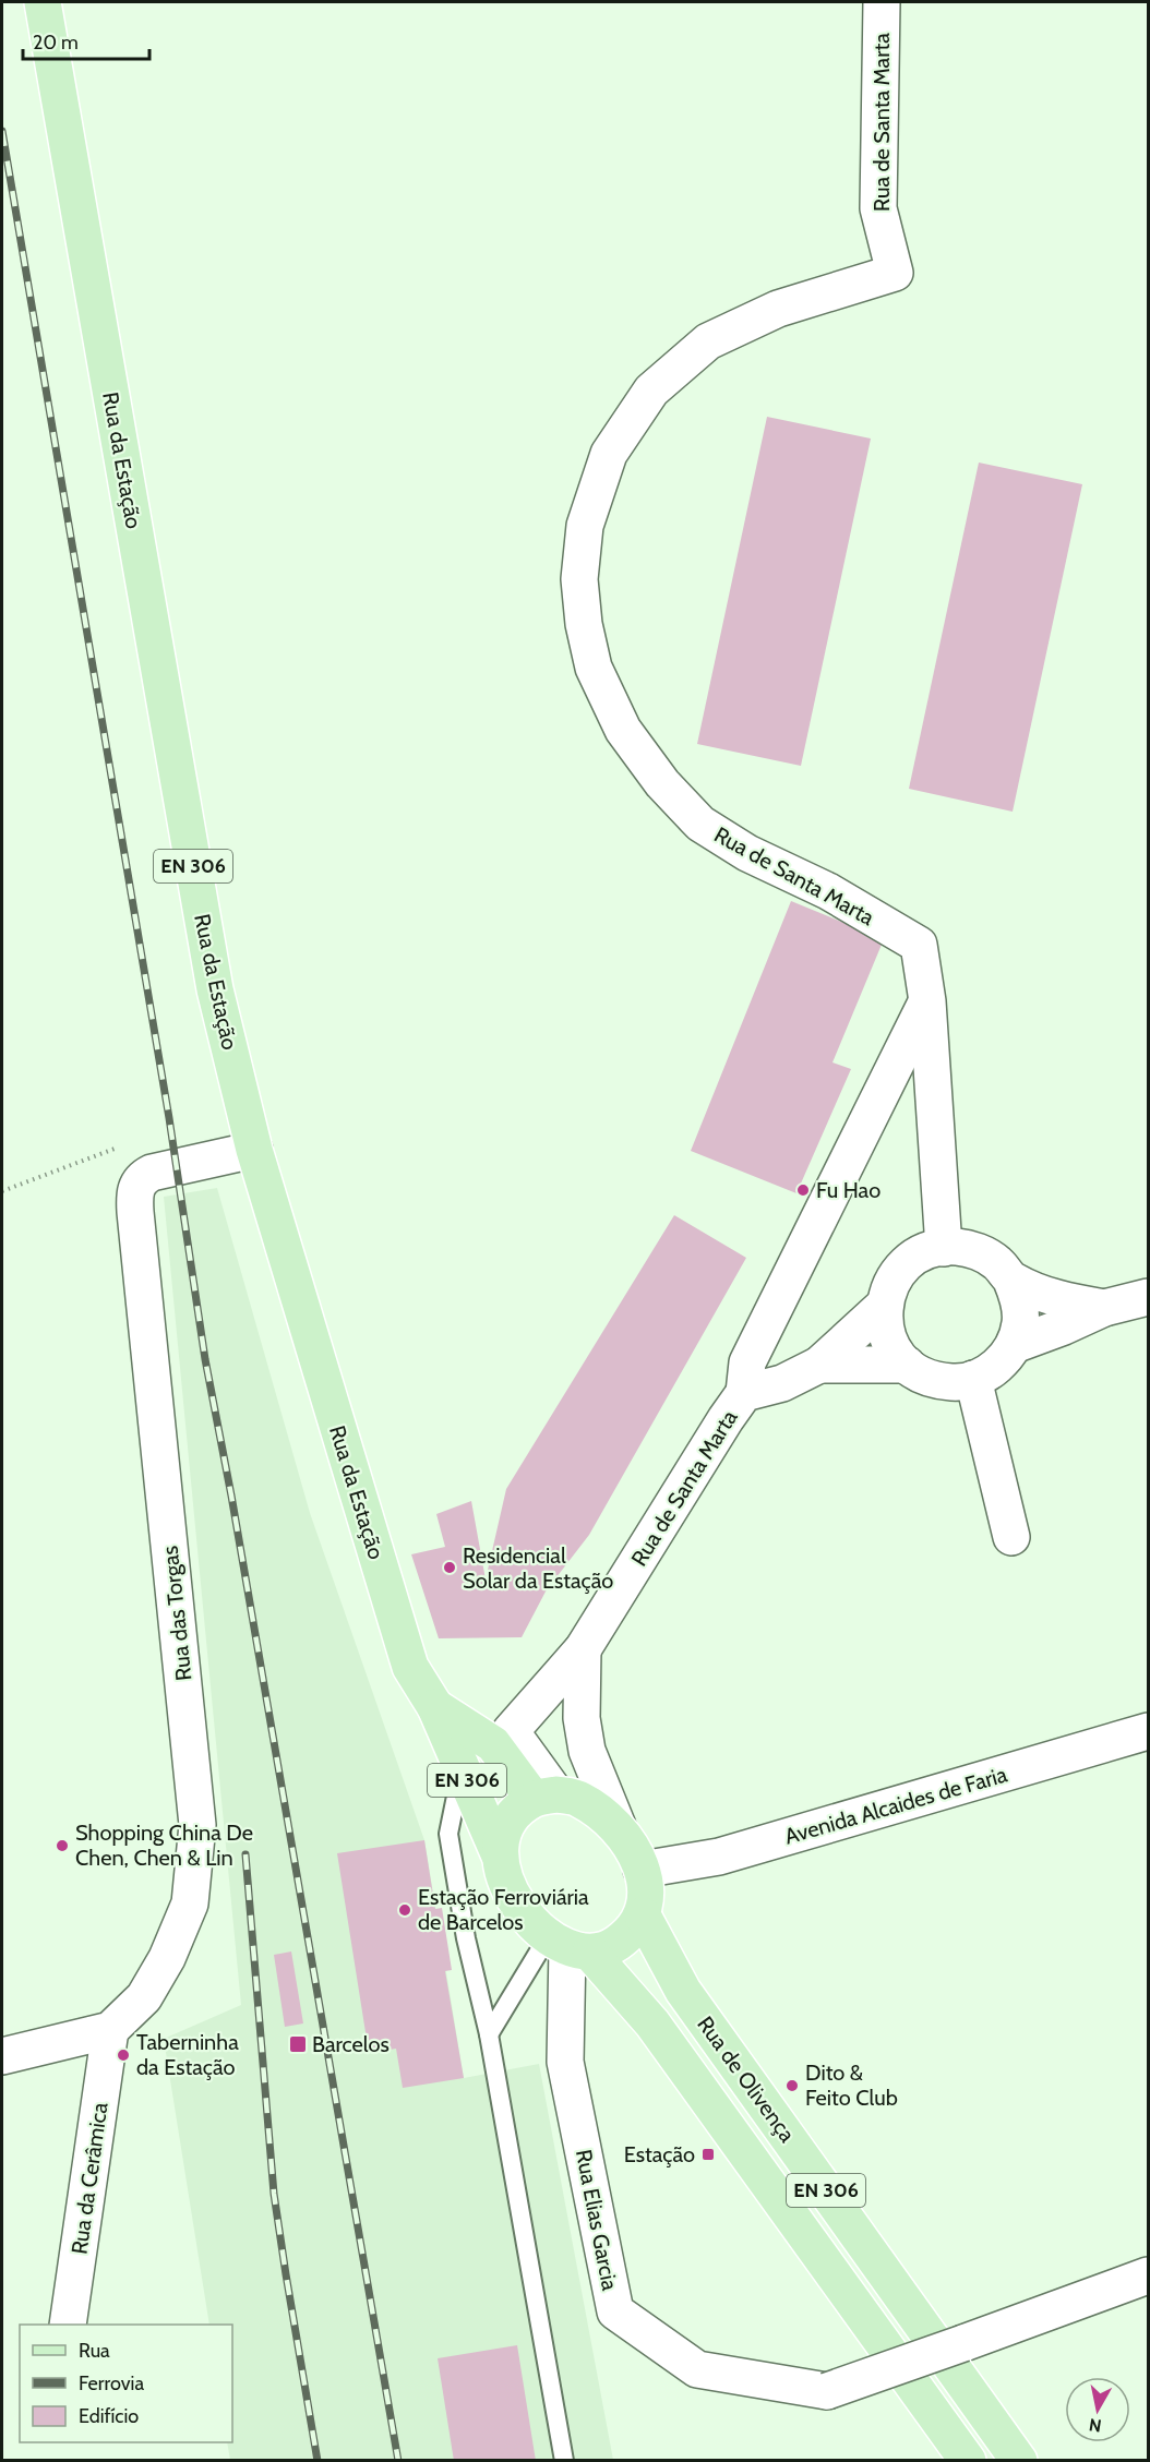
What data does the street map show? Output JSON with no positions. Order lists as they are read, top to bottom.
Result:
{
  "streets": {
    "main road": ["Rua da Estação", "EN 306", "Rua de Olivença"],
    "street": [
      "Rua de Santa Marta",
      "Rua das Torgas",
      "Avenida Alcaides de Faria",
      "Rua da Cerâmica",
      "Rua Elias Garcia"
    ]
  },
  "crossings": [
    ["Rua de Santa Marta", "Rua da Estação"],
    ["Rua da Estação", "EN 306"],
    ["Rua da Estação", "Avenida Alcaides de Faria"],
    ["Rua da Estação", "Rua de Olivença"],
    ["Rua da Estação", "Rua Elias Garcia"],
    ["EN 306", "Avenida Alcaides de Faria"],
    ["EN 306", "Rua de Olivença"],
    ["EN 306", "Rua Elias Garcia"],
    ["Rua das Torgas", "Rua da Cerâmica"],
    ["Avenida Alcaides de Faria", "Rua de Olivença"],
    ["Avenida Alcaides de Faria", "Rua Elias Garcia"],
    ["Rua de Olivença", "Rua Elias Garcia"]
  ],
  "places": {
    "other": [
      "Fu Hao",
      "Residencial Solar da Estação",
      "Shopping China De Chen, Chen & Lin",
      "Estação Ferroviária de Barcelos",
      "Taberninha da Estação",
      "Dito & Feito Club"
    ],
    "transit": ["Barcelos", "Estação"]
  },
  "legend": ["Rua", "Ferrovia", "Edifício"],
  "scale_bar": "20 m",
  "north": "bottom"
}
